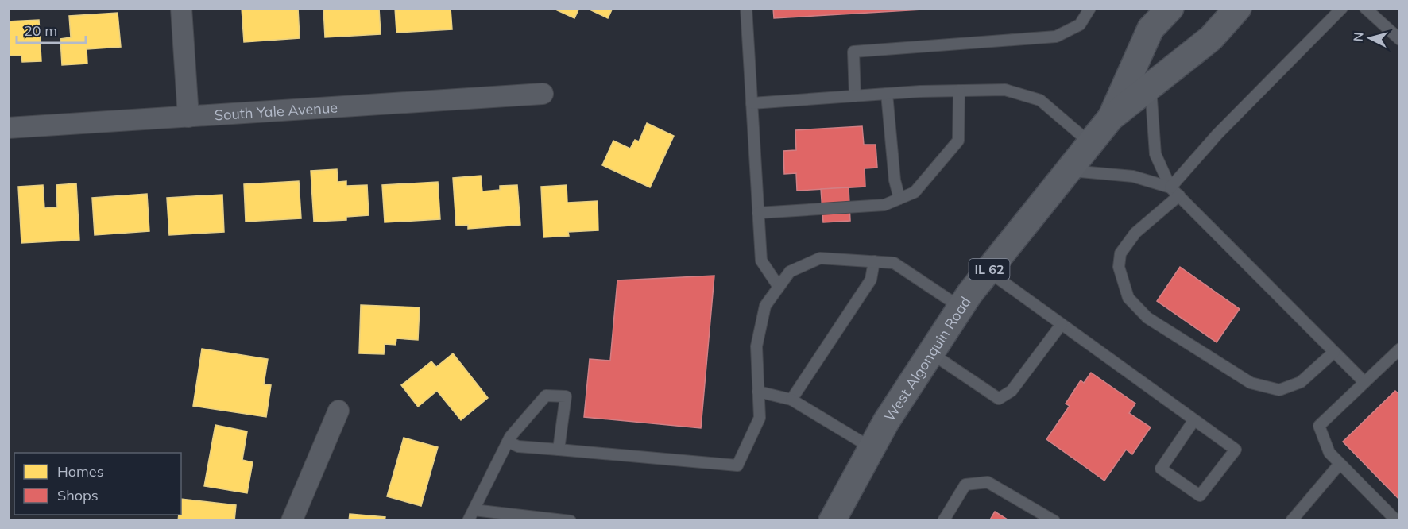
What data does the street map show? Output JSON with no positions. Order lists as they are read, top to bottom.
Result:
{
  "streets": {
    "main road": ["IL 62", "West Algonquin Road"],
    "street": ["South Yale Avenue"]
  },
  "legend": ["Homes", "Shops"],
  "scale_bar": "20 m",
  "north": "left"
}
